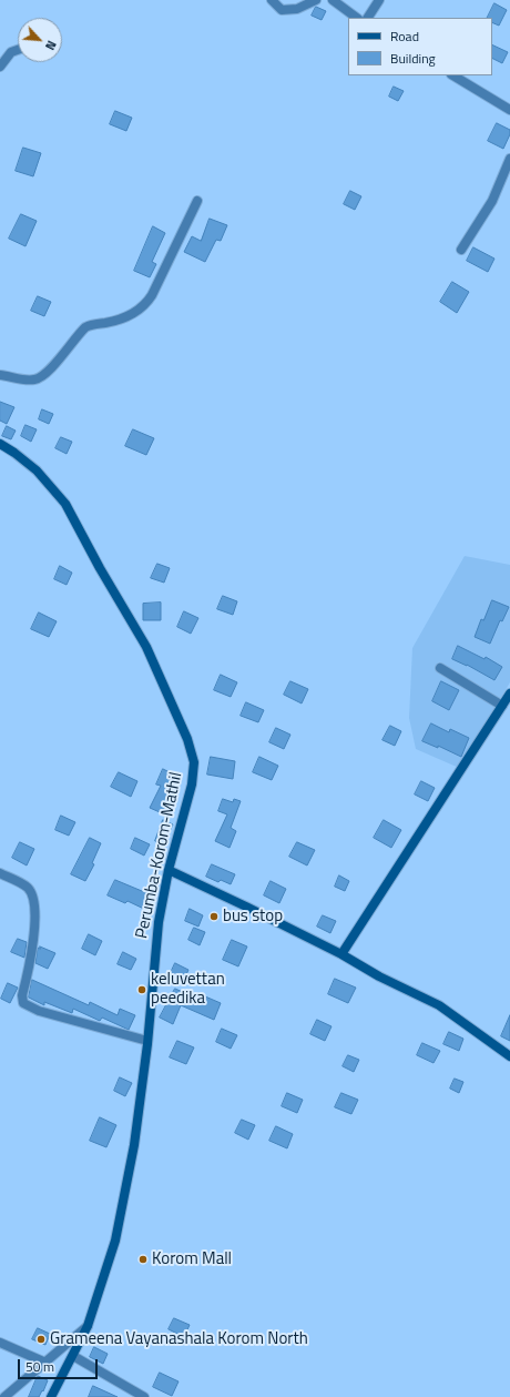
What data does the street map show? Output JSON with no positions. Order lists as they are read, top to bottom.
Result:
{
  "streets": {
    "street": ["Perumba-Korom-Mathil"]
  },
  "places": [
    "bus stop",
    "keluvettan peedika",
    "Korom Mall",
    "Grameena Vayanashala Korom North"
  ],
  "legend": ["Road", "Building"],
  "scale_bar": "50 m",
  "north": "bottom right"
}
